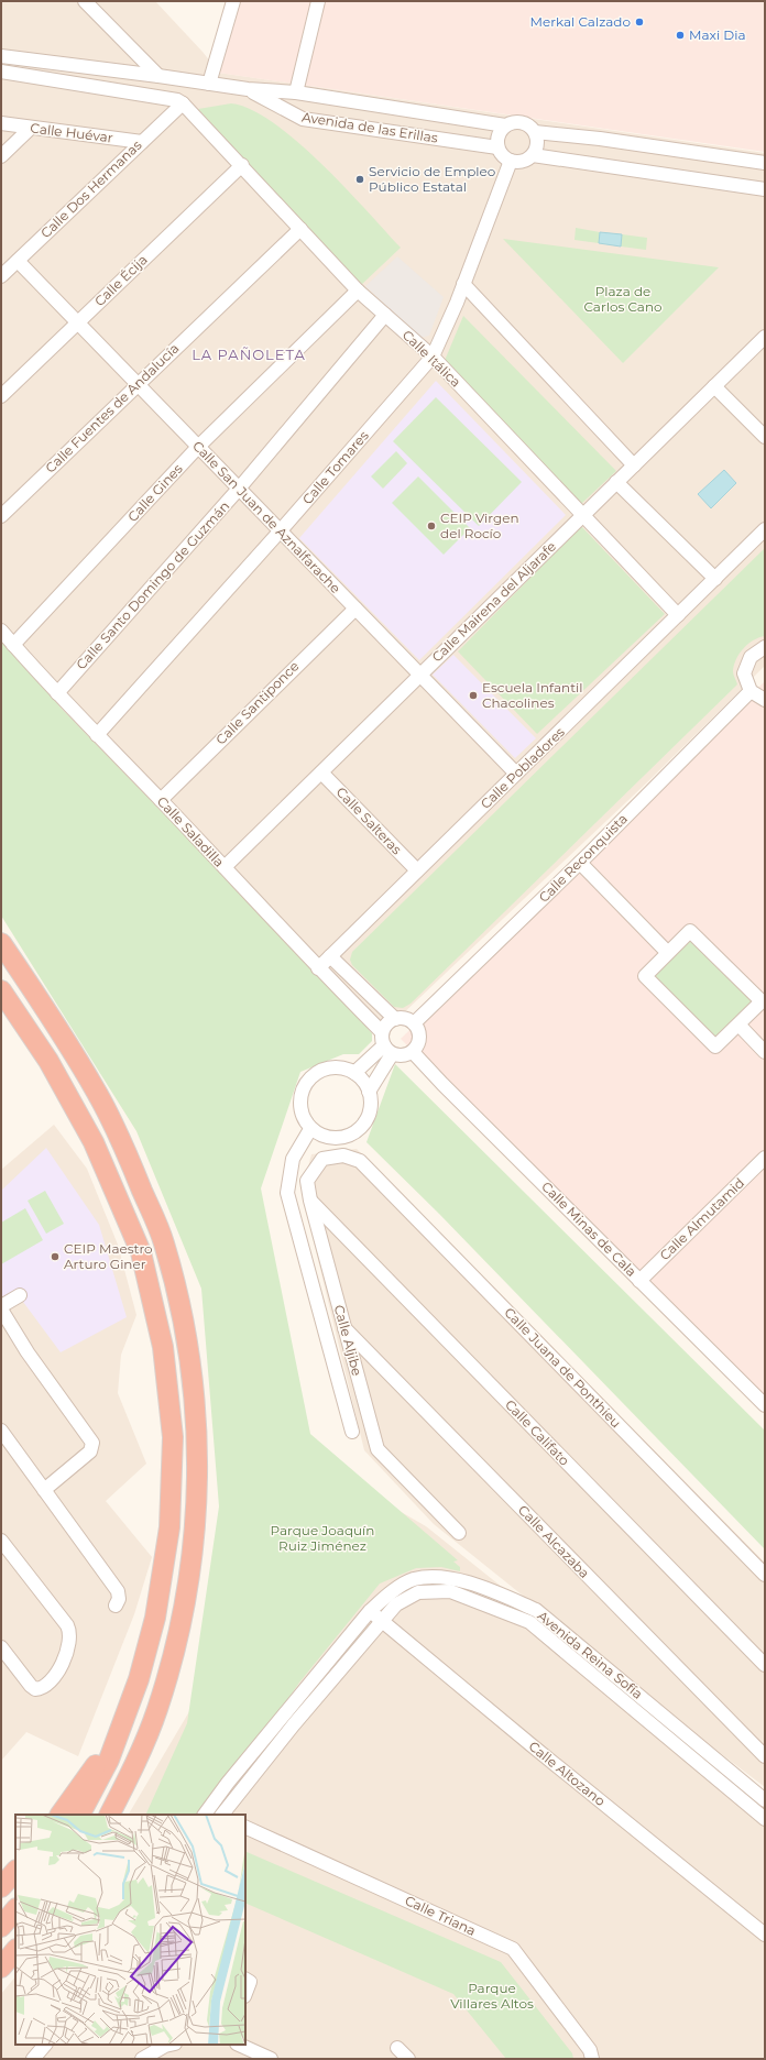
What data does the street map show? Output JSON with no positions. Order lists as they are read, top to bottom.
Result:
{
  "streets": {
    "street": [
      "Avenida de las Erillas",
      "Calle Huévar",
      "Calle Dos Hermanas",
      "Calle Écija",
      "Calle Itálica",
      "Calle Fuentes de Andalucía",
      "Calle Tomares",
      "Calle Gines",
      "Calle San Juan de Aznalfarache",
      "Calle Santo Domingo de Guzmán",
      "Calle Mairena del Aljarafe",
      "Calle Santiponce",
      "Calle Pobladores",
      "Calle Salteras",
      "Calle Saladilla",
      "Calle Reconquista",
      "Calle Almutamid",
      "Calle Minas de Cala",
      "Calle Aljibe",
      "Calle Juana de Ponthieu",
      "Calle Califato",
      "Calle Alcazaba",
      "Avenida Reina Sofía",
      "Calle Altozano",
      "Calle Triana"
    ]
  },
  "crossings": [
    ["Avenida de las Erillas", "Calle Tomares"],
    ["Calle Huévar", "Calle Dos Hermanas"],
    ["Calle Dos Hermanas", "Calle Itálica"],
    ["Calle Dos Hermanas", "Calle San Juan de Aznalfarache"],
    ["Calle Écija", "Calle Itálica"],
    ["Calle Écija", "Calle San Juan de Aznalfarache"],
    ["Calle Itálica", "Calle Fuentes de Andalucía"],
    ["Calle Itálica", "Calle Tomares"],
    ["Calle Itálica", "Calle Gines"],
    ["Calle Itálica", "Calle Santo Domingo de Guzmán"],
    ["Calle Itálica", "Calle Mairena del Aljarafe"],
    ["Calle Itálica", "Calle Pobladores"],
    ["Calle Fuentes de Andalucía", "Calle San Juan de Aznalfarache"],
    ["Calle Tomares", "Calle San Juan de Aznalfarache"],
    ["Calle Tomares", "Calle Saladilla"],
    ["Calle Gines", "Calle San Juan de Aznalfarache"],
    ["Calle Gines", "Calle Saladilla"],
    ["Calle San Juan de Aznalfarache", "Calle Santo Domingo de Guzmán"],
    ["Calle San Juan de Aznalfarache", "Calle Mairena del Aljarafe"],
    ["Calle San Juan de Aznalfarache", "Calle Santiponce"],
    ["Calle San Juan de Aznalfarache", "Calle Pobladores"],
    ["Calle Santo Domingo de Guzmán", "Calle Saladilla"],
    ["Calle Mairena del Aljarafe", "Calle Salteras"],
    ["Calle Mairena del Aljarafe", "Calle Saladilla"],
    ["Calle Santiponce", "Calle Saladilla"],
    ["Calle Pobladores", "Calle Salteras"],
    ["Calle Pobladores", "Calle Saladilla"],
    ["Calle Saladilla", "Calle Reconquista"],
    ["Calle Saladilla", "Calle Minas de Cala"],
    ["Calle Reconquista", "Calle Minas de Cala"],
    ["Calle Almutamid", "Calle Minas de Cala"],
    ["Calle Aljibe", "Calle Juana de Ponthieu"],
    ["Calle Aljibe", "Calle Califato"],
    ["Calle Aljibe", "Calle Alcazaba"],
    ["Avenida Reina Sofía", "Calle Altozano"]
  ],
  "districts": ["LA PAÑOLETA"],
  "parks": ["Plaza de Carlos Cano", "Parque Joaquín Ruiz Jiménez", "Parque Villares Altos"],
  "places": [
    "Merkal Calzado",
    "Maxi Dia",
    "Servicio de Empleo Público Estatal",
    "CEIP Virgen del Rocío",
    "Escuela Infantil Chacolines",
    "CEIP Maestro Arturo Giner"
  ]
}
